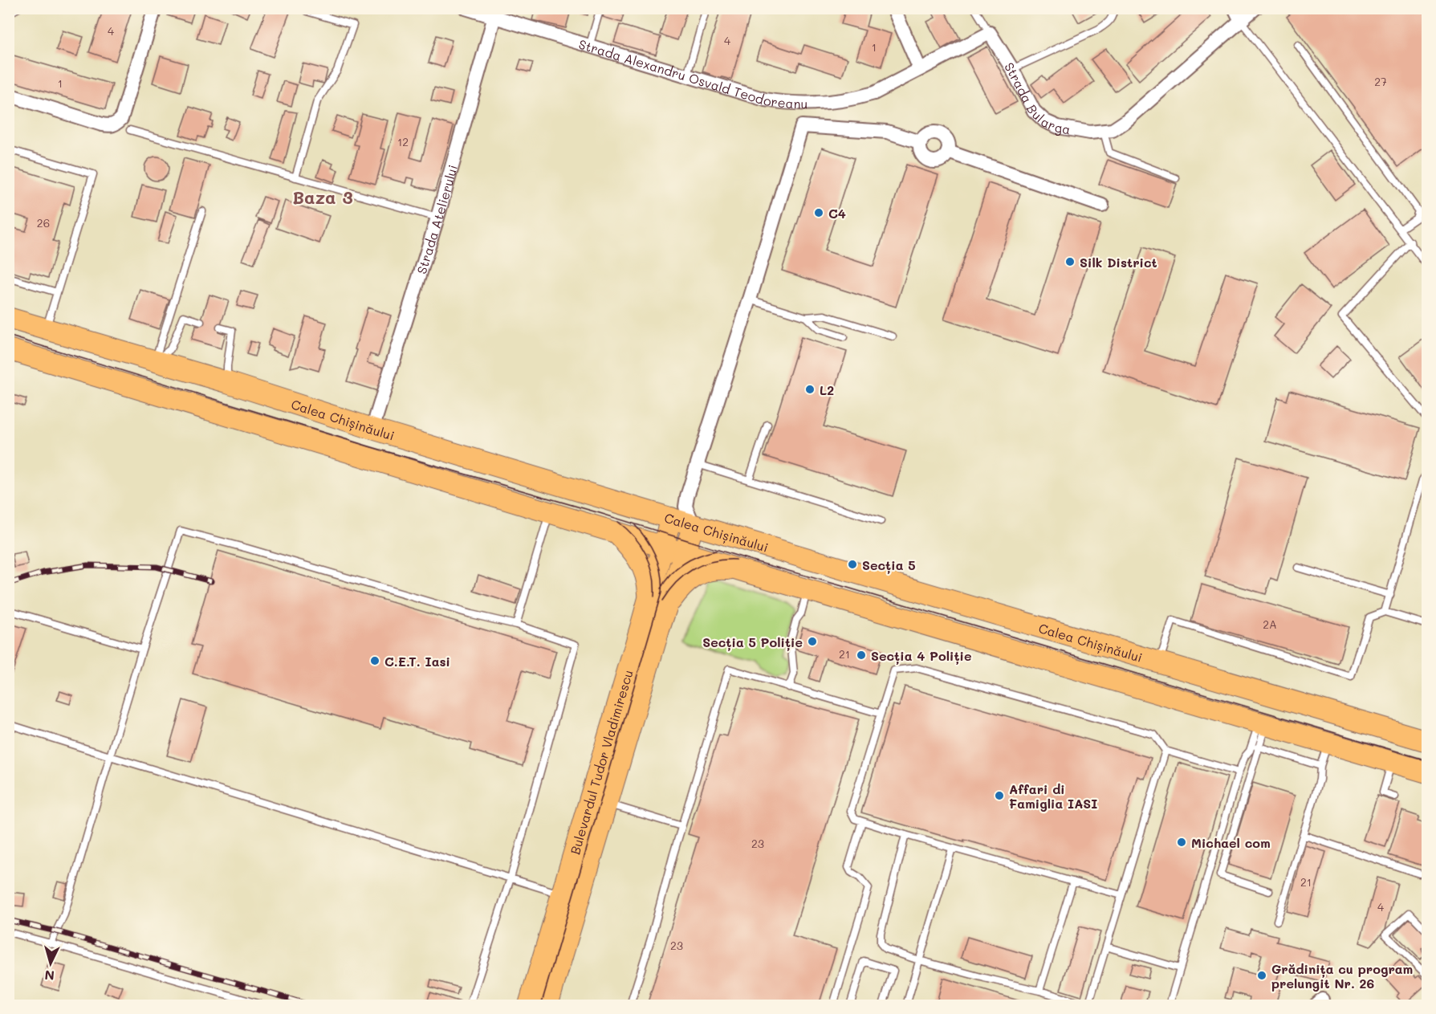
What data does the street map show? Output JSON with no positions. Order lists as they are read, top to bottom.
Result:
{
  "streets": {
    "main road": ["Calea Chișinăului", "Bulevardul Tudor Vladimirescu"],
    "street": ["Strada Alexandru Osvald Teodoreanu", "Strada Bularga", "Strada Atelierului"]
  },
  "crossings": [
    ["Strada Alexandru Osvald Teodoreanu", "Strada Atelierului"],
    ["Strada Atelierului", "Calea Chișinăului"],
    ["Calea Chișinăului", "Bulevardul Tudor Vladimirescu"]
  ],
  "districts": ["Baza 3"],
  "places": [
    "C4",
    "Silk District",
    "L2",
    "Secția 5",
    "Secția 5 Poliție",
    "Secția 4 Poliție",
    "C.E.T. Iasi",
    "Affari di Famiglia IASI",
    "Michael com",
    "Grădinița cu program prelungit Nr. 26"
  ],
  "house_numbers": [
    "4",
    "4",
    "1",
    "27",
    "1",
    "12",
    "26",
    "2A",
    "21",
    "23",
    "21",
    "4",
    "23"
  ],
  "north": "bottom"
}
